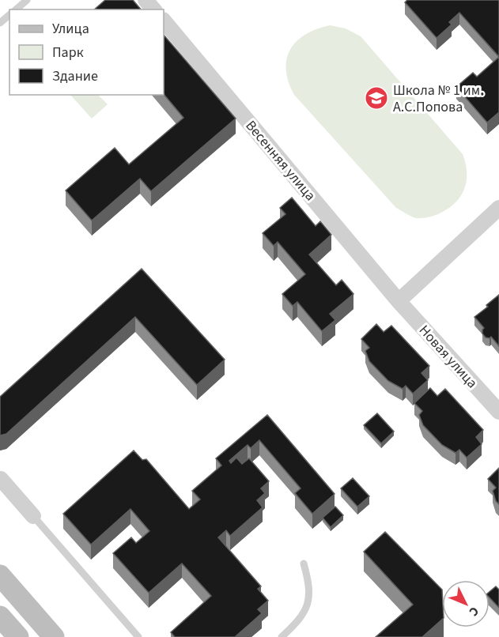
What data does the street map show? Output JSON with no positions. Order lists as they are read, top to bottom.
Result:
{
  "streets": {
    "street": ["Весенняя улица", "Новая улица"]
  },
  "crossings": [
    ["Весенняя улица", "Новая улица"]
  ],
  "places": {
    "school or university": ["Школа № 1 им. А.С.Попова"]
  },
  "legend": ["Улица", "Парк", "Здание"],
  "north": "bottom right"
}
